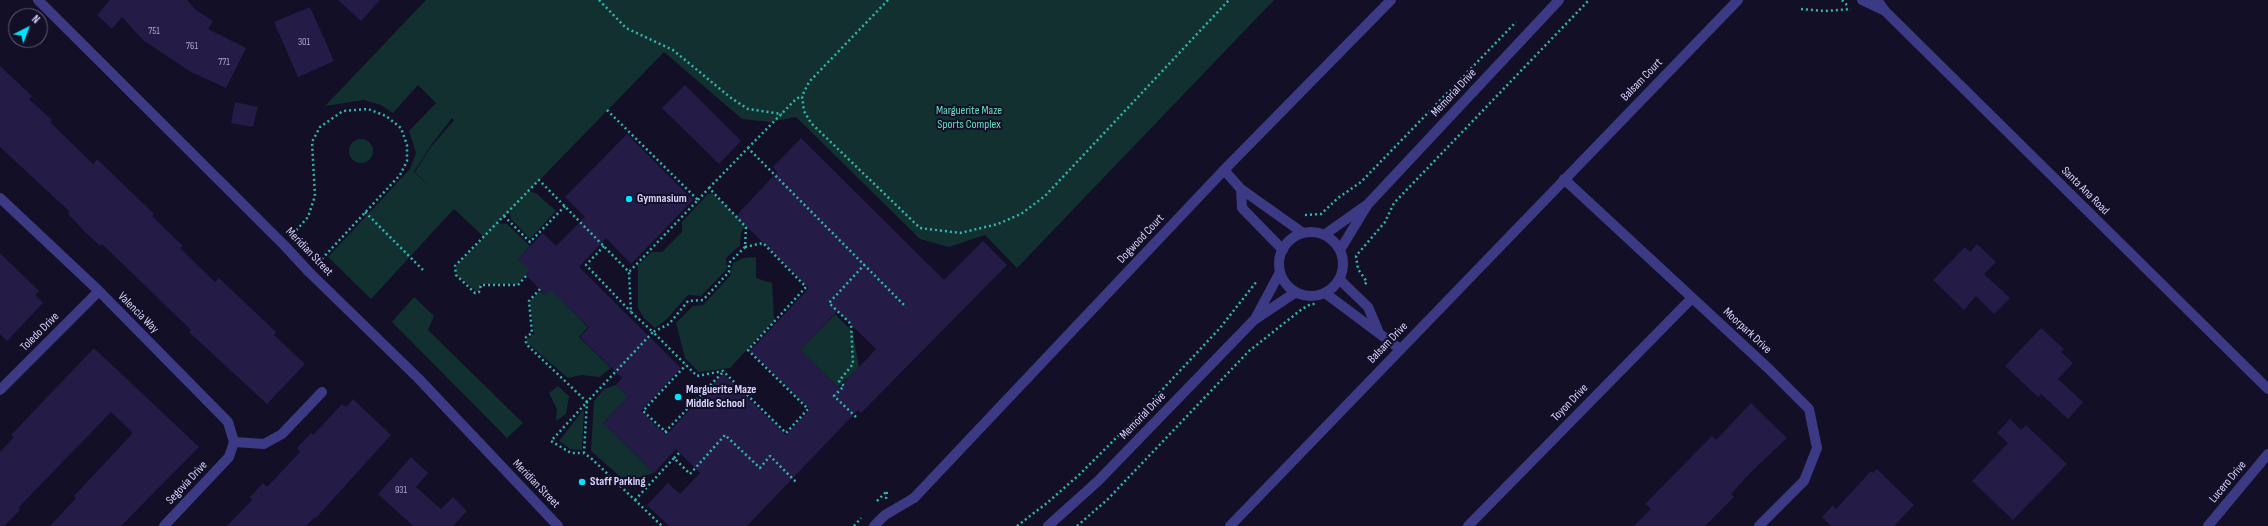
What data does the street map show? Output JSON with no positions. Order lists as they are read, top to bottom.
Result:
{
  "streets": {
    "street": [
      "Balsam Court",
      "Memorial Drive",
      "Santa Ana Road",
      "Dogwood Court",
      "Meridian Street",
      "Valencia Way",
      "Moorpark Drive",
      "Toledo Drive",
      "Balsam Drive",
      "Toyon Drive",
      "Lucero Drive",
      "Segovia Drive"
    ]
  },
  "crossings": [
    ["Balsam Court", "Moorpark Drive"],
    ["Balsam Court", "Balsam Drive"],
    ["Valencia Way", "Toledo Drive"],
    ["Valencia Way", "Segovia Drive"],
    ["Moorpark Drive", "Balsam Drive"],
    ["Moorpark Drive", "Toyon Drive"]
  ],
  "parks": ["Marguerite Maze Sports Complex"],
  "places": ["Gymnasium", "Marguerite Maze Middle School", "Staff Parking"],
  "house_numbers": [
    "751",
    "301",
    "761",
    "771",
    "931"
  ],
  "north": "top right"
}
